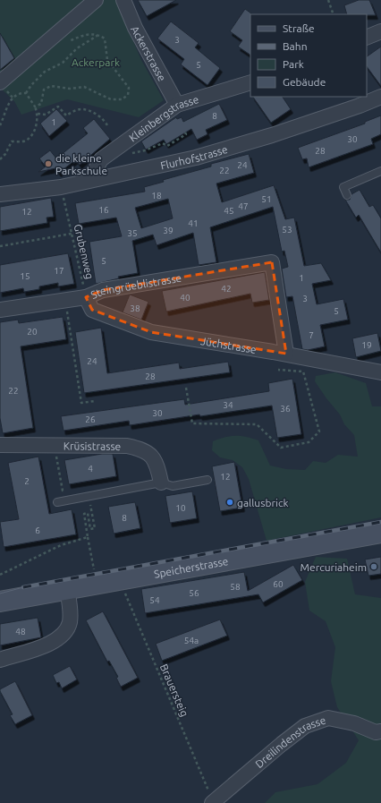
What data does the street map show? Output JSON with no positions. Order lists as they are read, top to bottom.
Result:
{
  "streets": {
    "main road": ["Speicherstrasse"],
    "street": [
      "Ackerstrasse",
      "Kleinbergstrasse",
      "Flurhofstrasse",
      "Steingrüeblistrasse",
      "Jüchstrasse",
      "Krüsistrasse",
      "Dreilindenstrasse"
    ],
    "path": ["Grubenweg", "Brauersteig"]
  },
  "crossings": [
    ["Ackerstrasse", "Kleinbergstrasse"],
    ["Kleinbergstrasse", "Flurhofstrasse"],
    ["Grubenweg", "Steingrüeblistrasse"],
    ["Grubenweg", "Jüchstrasse"],
    ["Steingrüeblistrasse", "Jüchstrasse"],
    ["Brauersteig", "Dreilindenstrasse"]
  ],
  "parks": ["Ackerpark"],
  "places": ["die kleine Parkschule", "gallusbrick", "Mercuriaheim"],
  "house_numbers": [
    "3",
    "5",
    "8",
    "1",
    "30",
    "28",
    "24",
    "22",
    "18",
    "51",
    "47",
    "16",
    "45",
    "12",
    "41",
    "53",
    "39",
    "35",
    "5",
    "17",
    "15",
    "1",
    "42",
    "40",
    "3",
    "38",
    "5",
    "20",
    "7",
    "19",
    "24",
    "28",
    "22",
    "34",
    "36",
    "30",
    "26",
    "4",
    "12",
    "2",
    "10",
    "8",
    "6",
    "60",
    "58",
    "56",
    "54",
    "48",
    "54a"
  ],
  "legend": [
    "Straße",
    "Bahn",
    "Park",
    "Gebäude"
  ]
}
